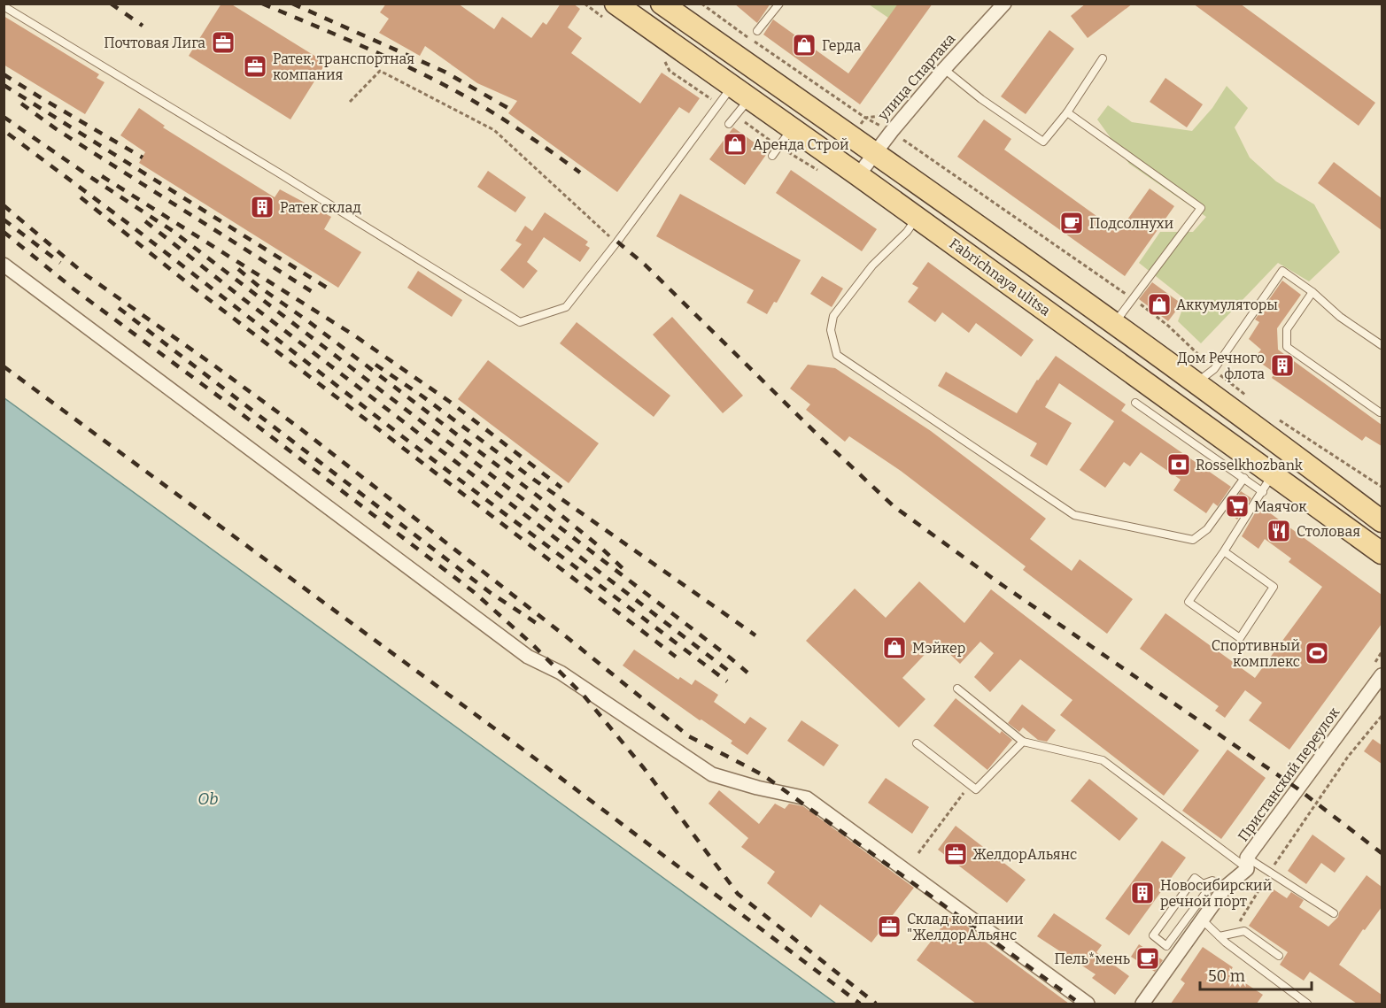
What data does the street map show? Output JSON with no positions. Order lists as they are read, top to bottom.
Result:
{
  "streets": {
    "main road": ["Fabrichnaya ulitsa"],
    "street": ["улица Спартака", "Пристанский переулок"]
  },
  "crossings": [
    ["улица Спартака", "Fabrichnaya ulitsa"]
  ],
  "water": ["Ob"],
  "places": {
    "office": [
      "Почтовая Лига",
      "Ратек, транспортная компания",
      "ЖелдорАльянс",
      "Склад компании \"ЖелдорАльянс"
    ],
    "shop": [
      "Герда",
      "Аренда Строй",
      "Аккумуляторы",
      "Мэйкер"
    ],
    "building": ["Ратек склад", "Дом Речного флота", "Новосибирский речной порт"],
    "cafe": ["Подсолнухи", "Пель*мень"],
    "bank": ["Rosselkhozbank"],
    "supermarket": ["Маячок"],
    "restaurant": ["Столовая"],
    "sports": ["Спортивный комплекс"]
  },
  "scale_bar": "50 m"
}
